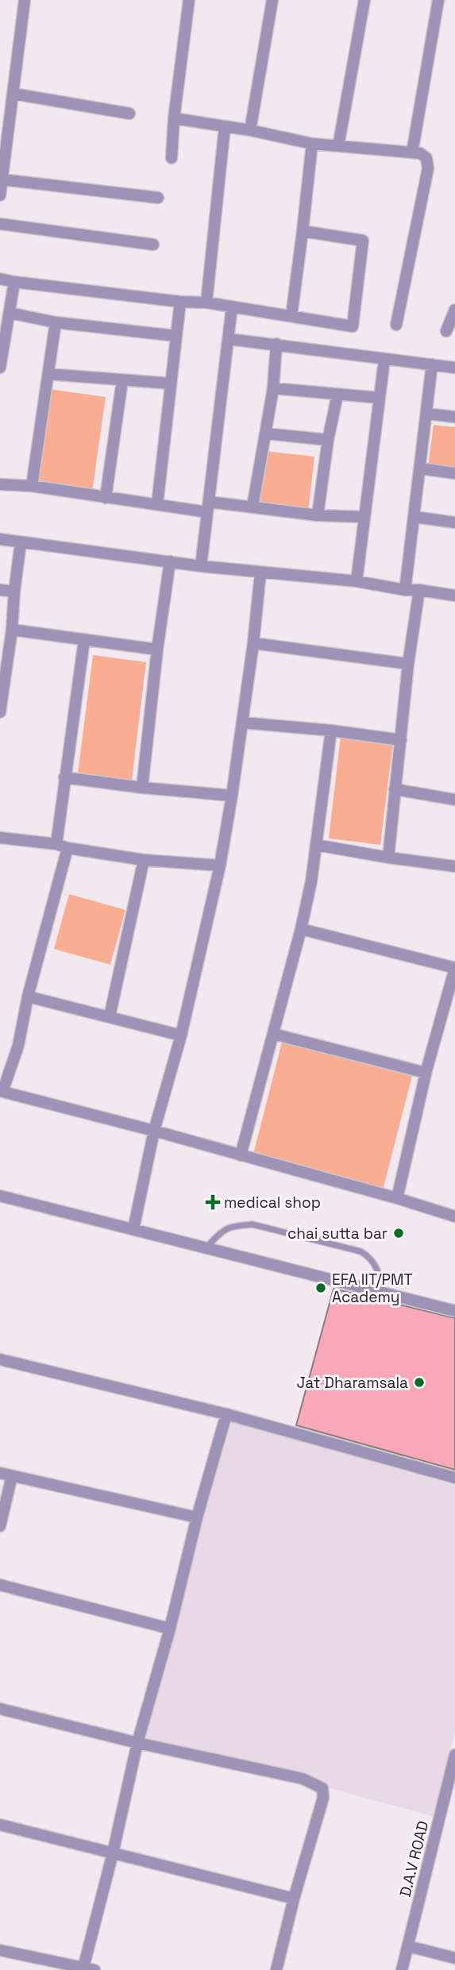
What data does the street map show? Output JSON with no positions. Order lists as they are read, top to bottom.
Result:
{
  "streets": {
    "street": ["D.A.V ROAD"]
  },
  "places": {
    "health": ["medical shop"],
    "other": ["chai sutta bar", "EFA IIT/PMT Academy", "Jat Dharamsala"]
  }
}
